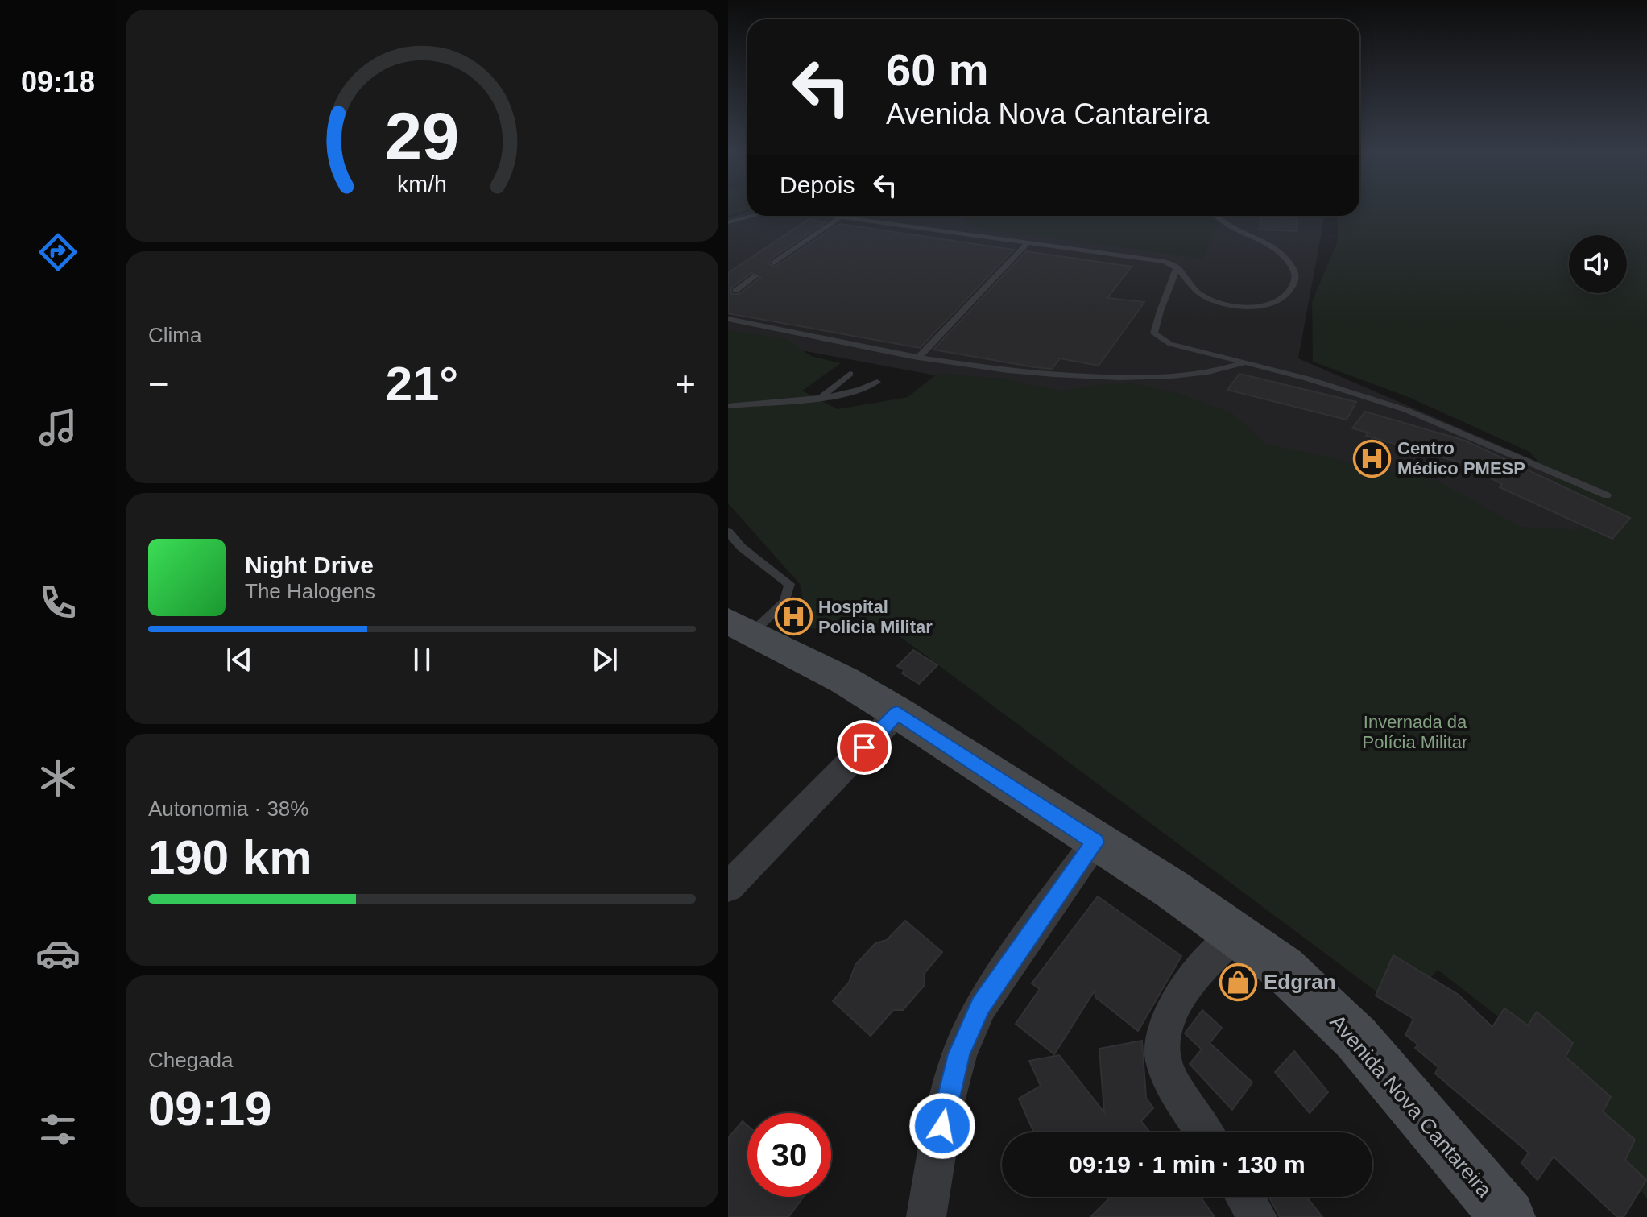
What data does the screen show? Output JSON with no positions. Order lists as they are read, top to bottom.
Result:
{
  "streets": {
    "main road": ["Avenida Nova Cantareira"]
  },
  "parks": ["Invernada da Polícia Militar"],
  "places": {
    "hospital": ["Centro Médico PMESP", "Hospital Policia Militar"],
    "shop": ["Edgran"]
  },
  "page": {
    "tabs": "09:18",
    "turn": ["60 m", "Avenida Nova Cantareira"],
    "then": "Depois",
    "tile": [
      "Clima",
      ["Autonomia · 38%", "190 km"],
      ["Chegada", "09:19"]
    ],
    "heat": ["−", "21°", "+"],
    "song": ["Night Drive", "The Halogens"],
    "limit": "30",
    "trip": "09:19 · 1 min · 130 m",
    "gauge": ["29", "km/h"]
  }
}
